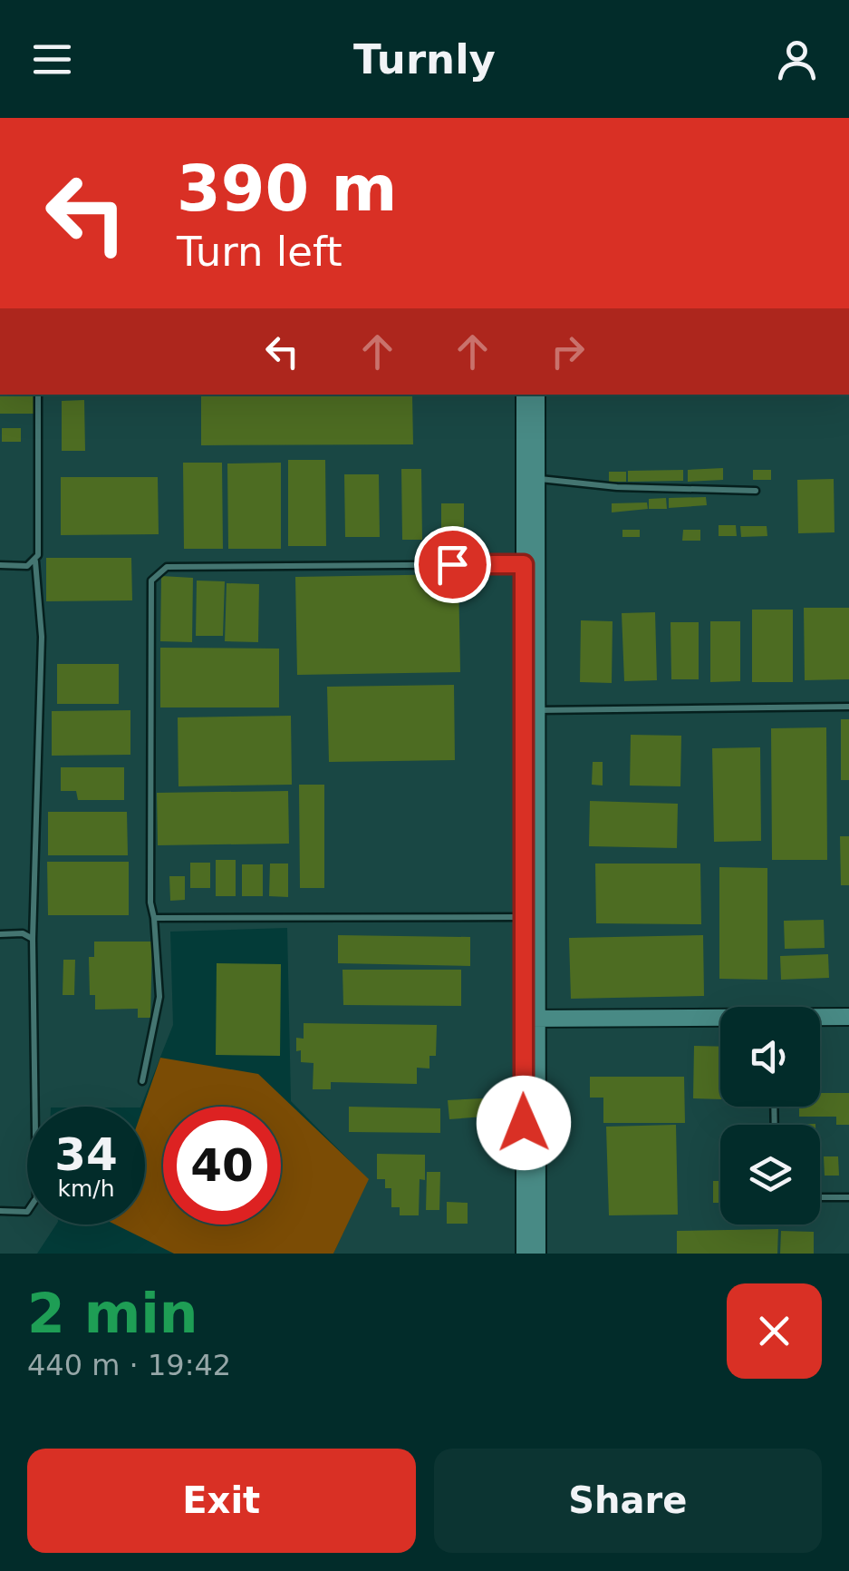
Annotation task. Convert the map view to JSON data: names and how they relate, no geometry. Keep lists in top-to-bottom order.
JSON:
{
  "page": {
    "header": "Turnly",
    "turn": ["390 m", "Turn left"],
    "speed": "34 km/h",
    "limit": "40",
    "heading": ["2 min", "440 m · 19:42"],
    "buttons": ["Exit", "Share"]
  }
}
